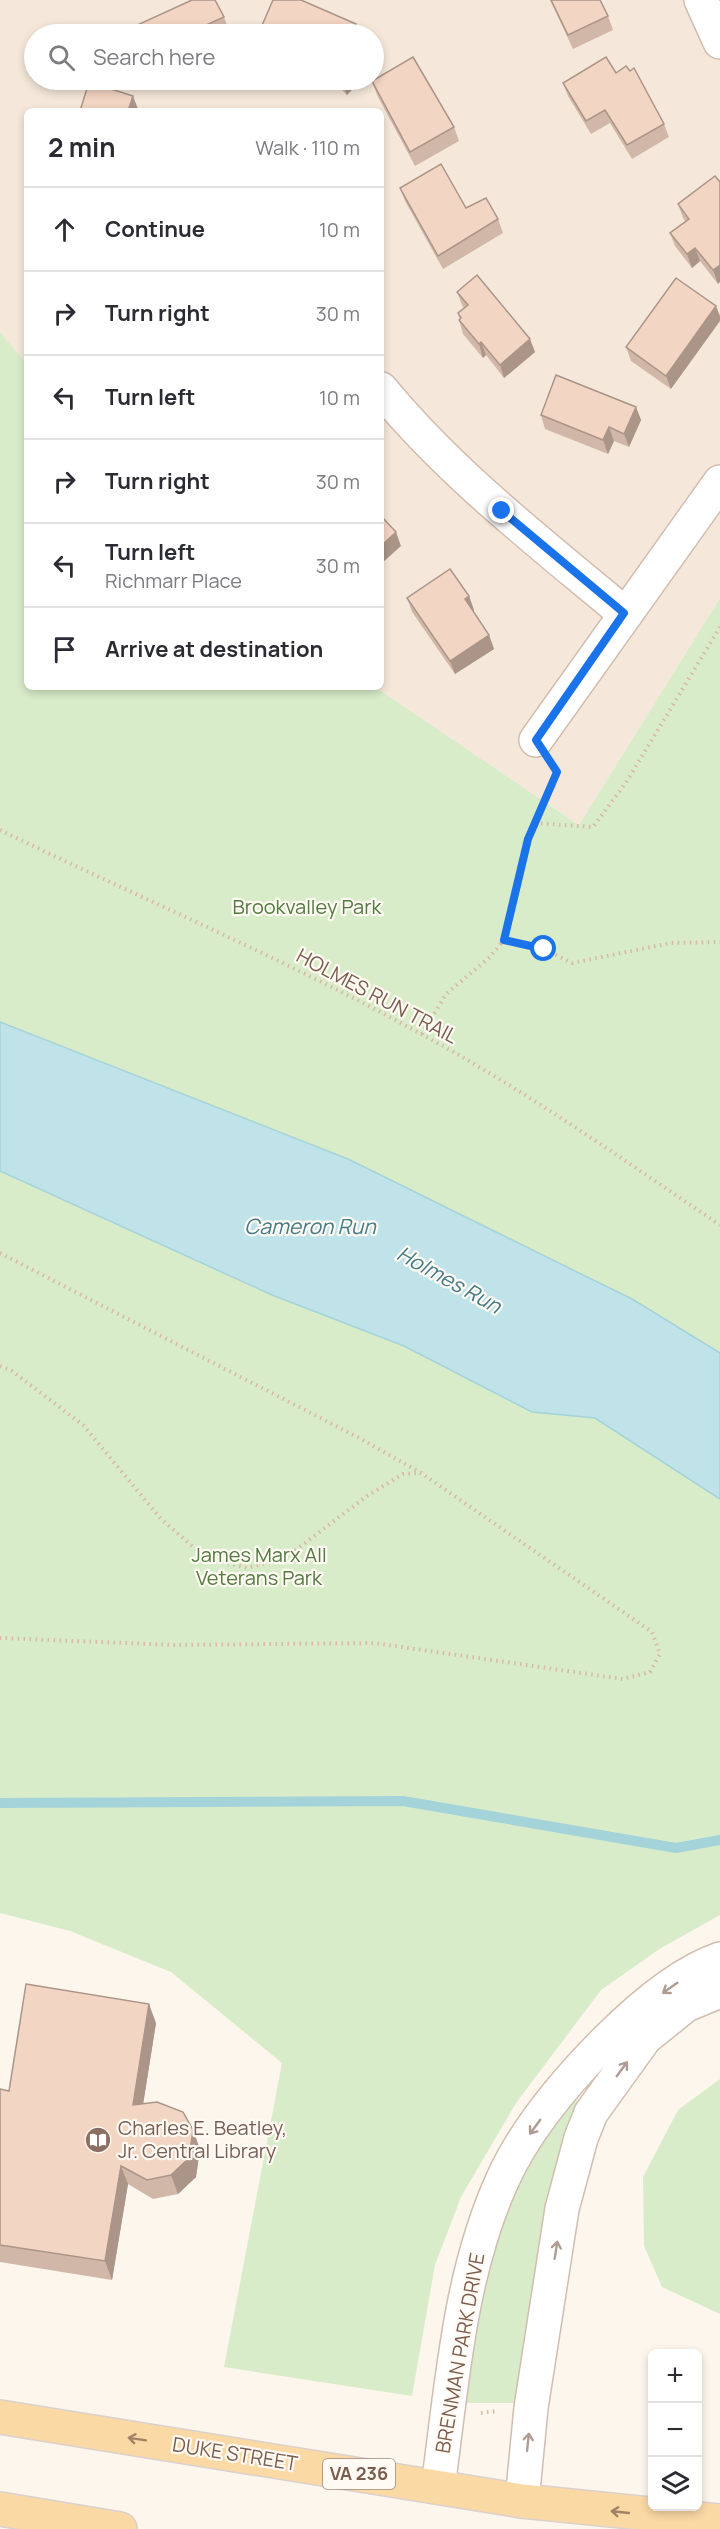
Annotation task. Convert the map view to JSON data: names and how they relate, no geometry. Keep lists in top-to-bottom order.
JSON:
{
  "streets": {
    "main road": ["DUKE STREET", "VA 236"],
    "street": ["BRENMAN PARK DRIVE"],
    "path": ["HOLMES RUN TRAIL"]
  },
  "crossings": [
    ["BRENMAN PARK DRIVE", "DUKE STREET"]
  ],
  "one_way": ["DUKE STREET"],
  "water": ["Cameron Run", "Holmes Run"],
  "parks": ["Brookvalley Park", "James Marx All Veterans Park"],
  "places": {
    "library": ["Charles E. Beatley, Jr. Central Library"]
  },
  "page": {
    "search": "Search here",
    "heading": ["2 min", "Walk · 110 m"],
    "list": [
      ["Continue", "10 m"],
      ["Turn right", "30 m"],
      ["Turn left", "10 m"],
      ["Turn right", "30 m"],
      ["Turn left", "Richmarr Place", "30 m"],
      "Arrive at destination"
    ],
    "map_buttons": ["+", "−"]
  }
}
